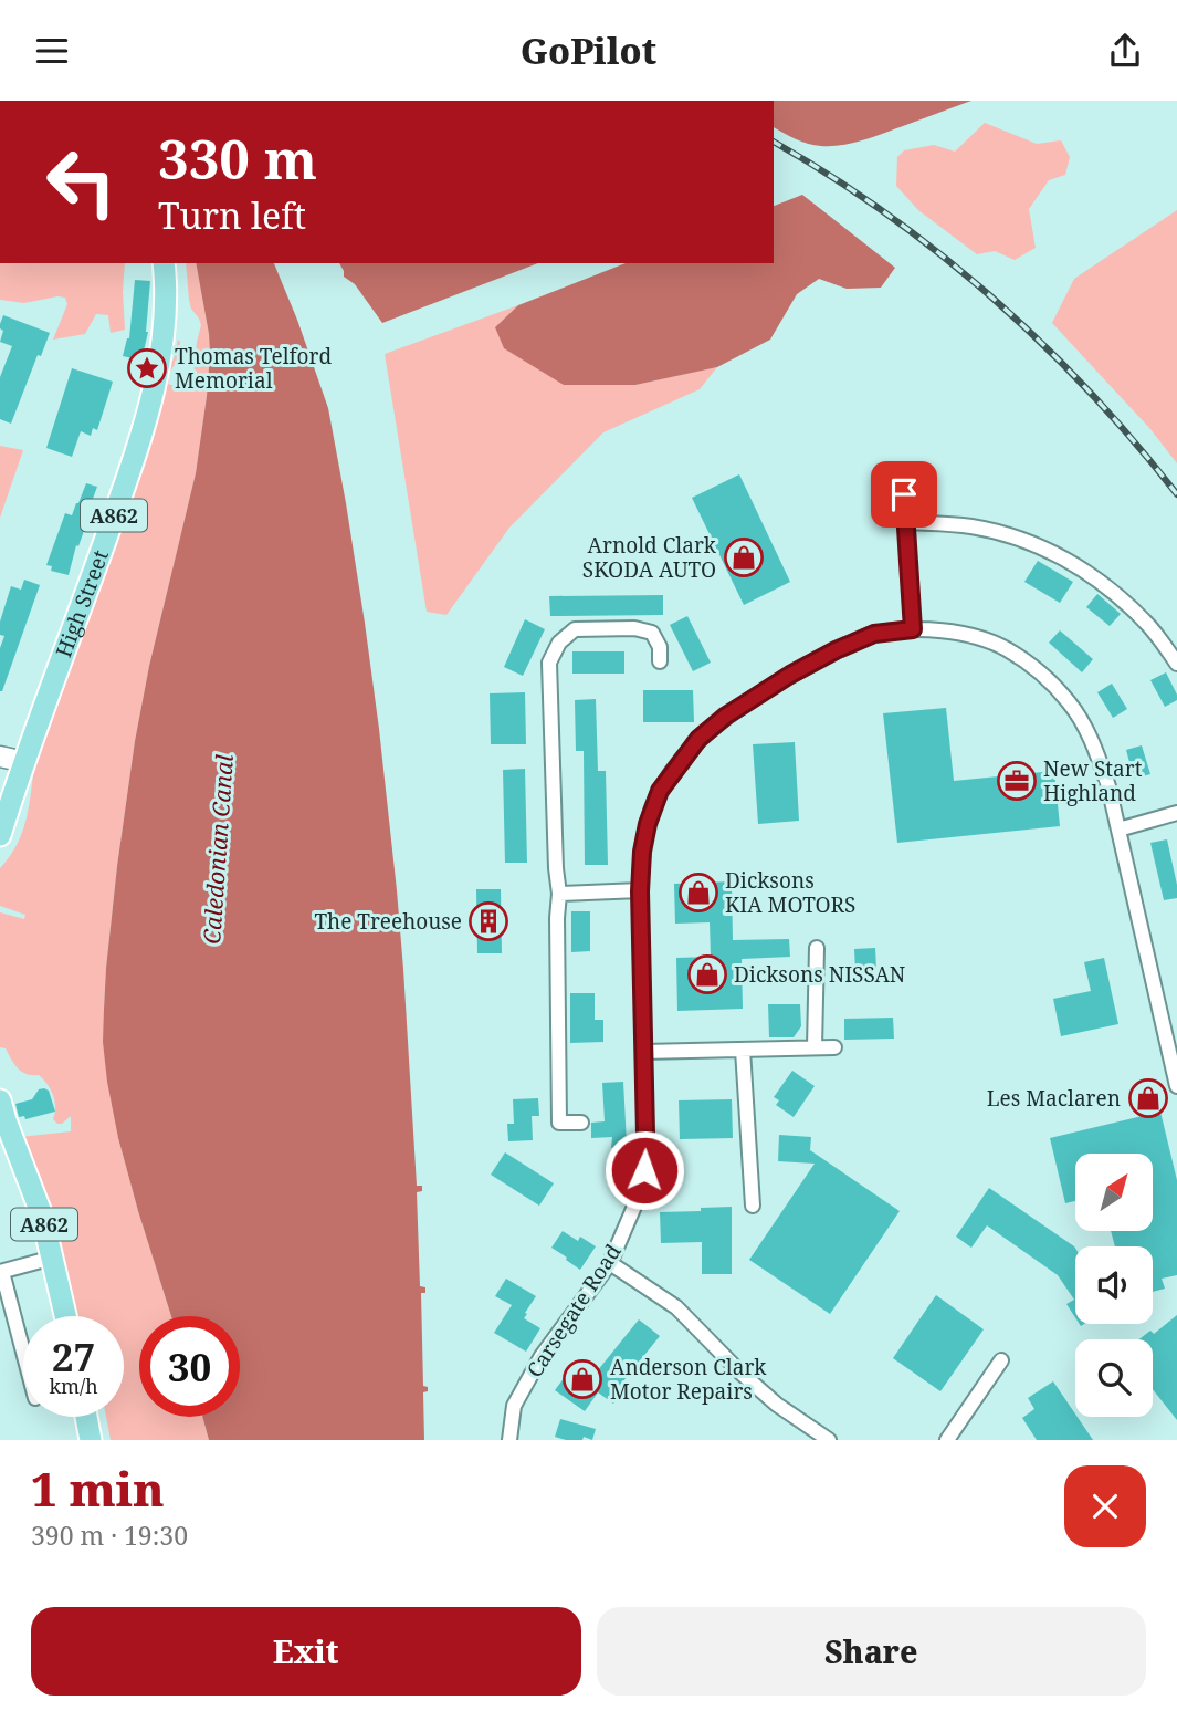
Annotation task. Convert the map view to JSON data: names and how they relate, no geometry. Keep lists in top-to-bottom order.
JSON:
{
  "streets": {
    "main road": ["A862", "High Street"],
    "street": ["Carsegate Road"]
  },
  "crossings": [
    ["A862", "High Street"]
  ],
  "water": ["Caledonian Canal"],
  "places": {
    "place": ["Thomas Telford Memorial"],
    "shop": [
      "Arnold Clark SKODA AUTO",
      "Dicksons KIA MOTORS",
      "Dicksons NISSAN",
      "Les Maclaren",
      "Anderson Clark Motor Repairs"
    ],
    "office": ["New Start Highland"],
    "building": ["The Treehouse"]
  },
  "north": "top right",
  "page": {
    "header": "GoPilot",
    "turn": ["330 m", "Turn left"],
    "speed": "27 km/h",
    "limit": "30",
    "heading": ["1 min", "390 m · 19:30"],
    "buttons": ["Exit", "Share"]
  }
}
